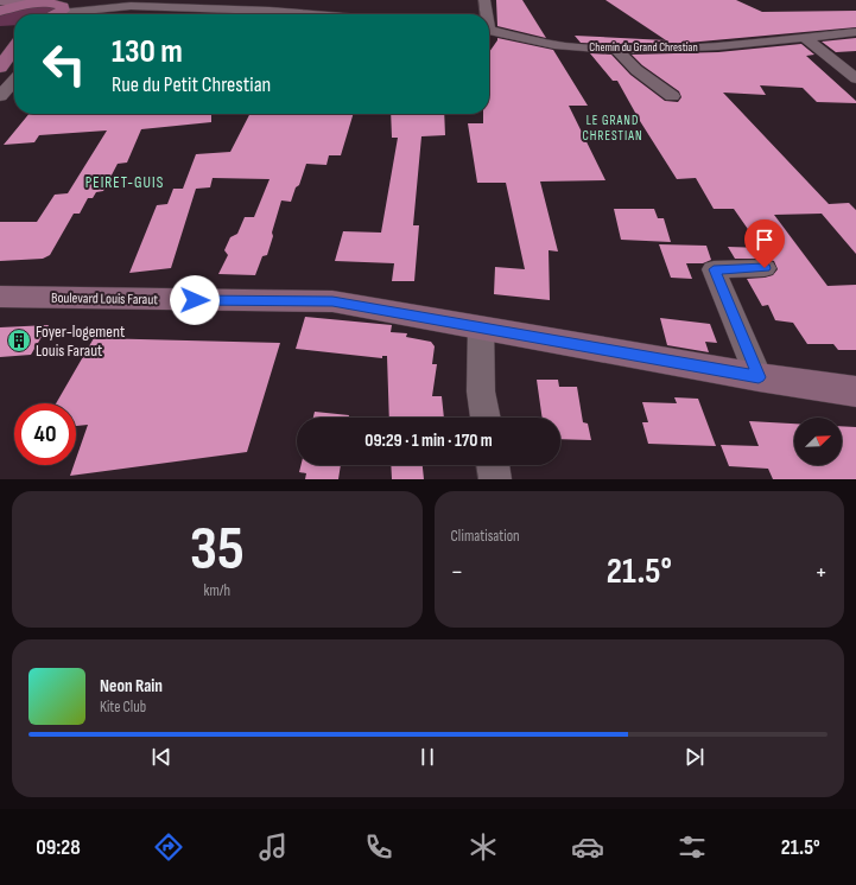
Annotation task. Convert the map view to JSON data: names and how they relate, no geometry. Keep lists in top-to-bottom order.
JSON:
{
  "streets": {
    "street": ["Chemin du Grand Chrestian", "Boulevard Louis Faraut"]
  },
  "districts": ["LE GRAND CHRESTIAN", "PEIRET-GUIS"],
  "places": {
    "building": ["Foyer-logement Louis Faraut"]
  },
  "north": "top right",
  "page": {
    "turn": ["130 m", "Rue du Petit Chrestian"],
    "limit": "40",
    "trip": "09:29 · 1 min · 170 m",
    "tile": [
      ["35", "km/h"],
      "Climatisation"
    ],
    "heat": ["−", "21.5°", "+"],
    "song": ["Neon Rain", "Kite Club"],
    "tabs": ["09:28", "21.5°"]
  }
}
